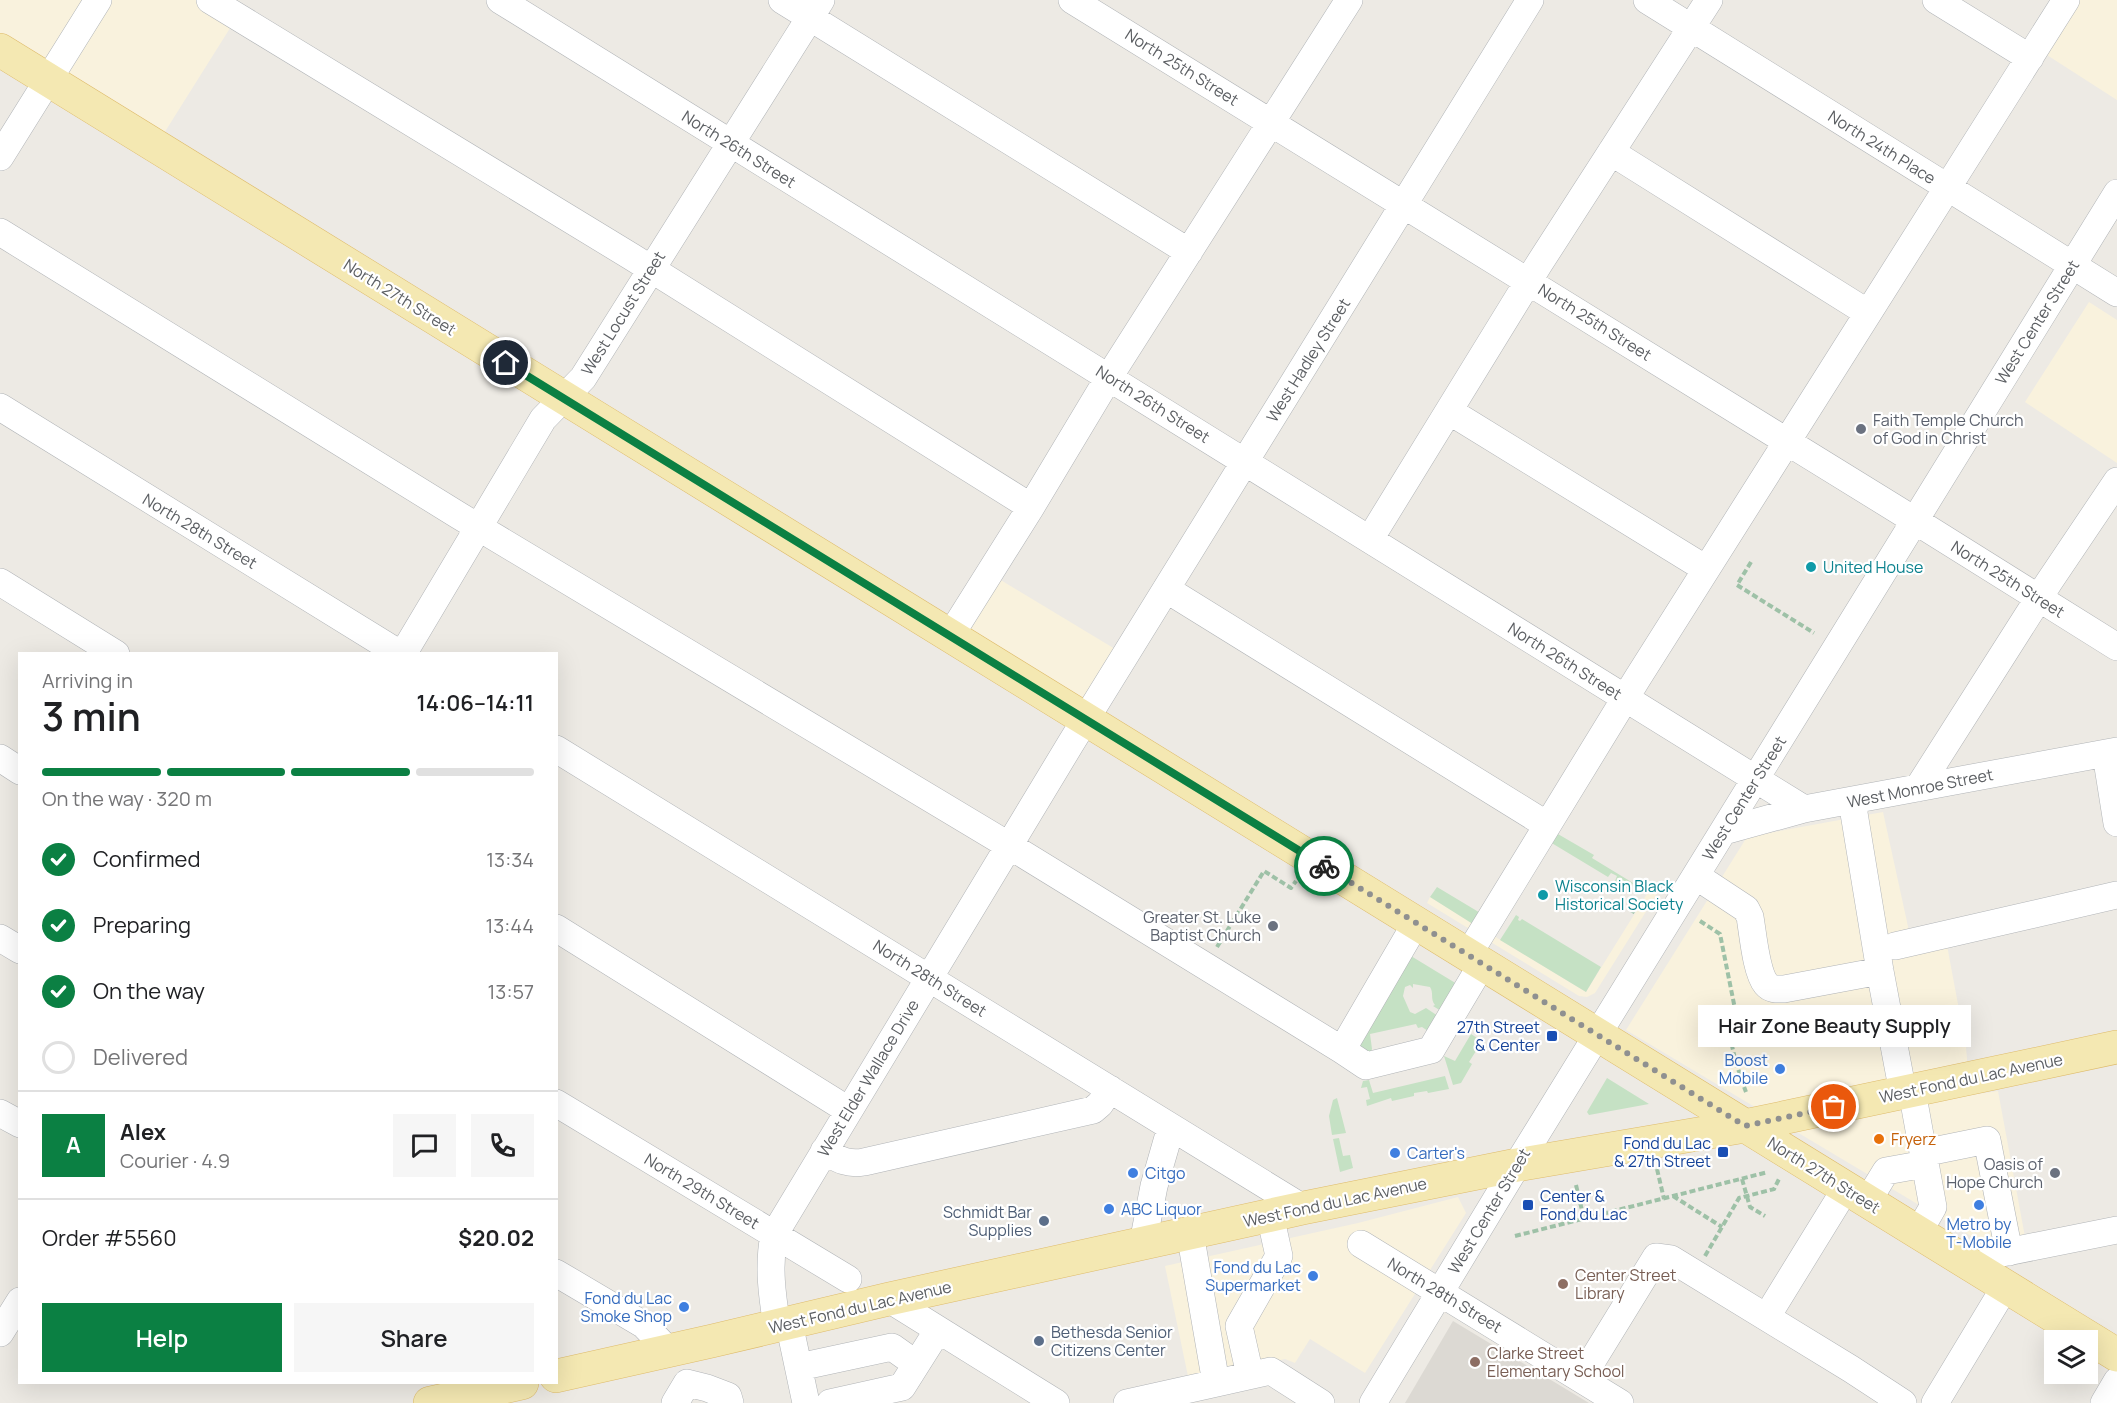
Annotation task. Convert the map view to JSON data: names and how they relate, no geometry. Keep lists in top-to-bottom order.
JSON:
{
  "streets": {
    "main road": ["North 27th Street", "West Fond du Lac Avenue"],
    "street": [
      "North 25th Street",
      "North 24th Place",
      "North 26th Street",
      "West Locust Street",
      "West Center Street",
      "West Hadley Street",
      "North 28th Street",
      "West Monroe Street",
      "West Elder Wallace Drive",
      "North 29th Street"
    ]
  },
  "crossings": [
    ["North 25th Street", "West Center Street"],
    ["North 25th Street", "West Hadley Street"],
    ["North 24th Place", "West Center Street"],
    ["North 26th Street", "West Locust Street"],
    ["North 26th Street", "West Center Street"],
    ["North 26th Street", "West Hadley Street"],
    ["North 26th Street", "West Monroe Street"],
    ["North 27th Street", "West Locust Street"],
    ["North 27th Street", "West Center Street"],
    ["North 27th Street", "West Hadley Street"],
    ["North 27th Street", "West Elder Wallace Drive"],
    ["North 27th Street", "West Fond du Lac Avenue"],
    ["West Center Street", "North 28th Street"],
    ["West Center Street", "West Monroe Street"],
    ["West Center Street", "West Fond du Lac Avenue"],
    ["West Hadley Street", "West Elder Wallace Drive"],
    ["North 28th Street", "West Elder Wallace Drive"],
    ["North 28th Street", "West Fond du Lac Avenue"],
    ["West Elder Wallace Drive", "West Fond du Lac Avenue"],
    ["West Elder Wallace Drive", "North 29th Street"]
  ],
  "places": {
    "other": [
      "Faith Temple Church of God in Christ",
      "United House",
      "Wisconsin Black Historical Society",
      "Greater St. Luke Baptist Church",
      "Boost Mobile",
      "Hair Zone Beauty Supply",
      "Fryerz",
      "Carter's",
      "Citgo",
      "Oasis of Hope Church",
      "Metro by T-Mobile",
      "ABC Liquor",
      "Schmidt Bar Supplies",
      "Fond du Lac Supermarket",
      "Center Street Library",
      "Fond du Lac Smoke Shop",
      "Bethesda Senior Citizens Center",
      "Clarke Street Elementary School"
    ],
    "transit": ["27th Street & Center", "Fond du Lac & 27th Street", "Center & Fond du Lac"]
  },
  "page": {
    "heading": ["3 min", "Arriving in", "14:06–14:11"],
    "panel": [
      "Alex",
      "Courier · 4.9",
      "Order #5560",
      "$20.02"
    ],
    "bar": "On the way · 320 m",
    "list": [
      ["Confirmed", "13:34"],
      ["Preparing", "13:44"],
      ["On the way", "13:57"],
      "Delivered"
    ],
    "bubble": "Hair Zone Beauty Supply",
    "round": "A",
    "buttons": ["Help", "Share"]
  }
}
